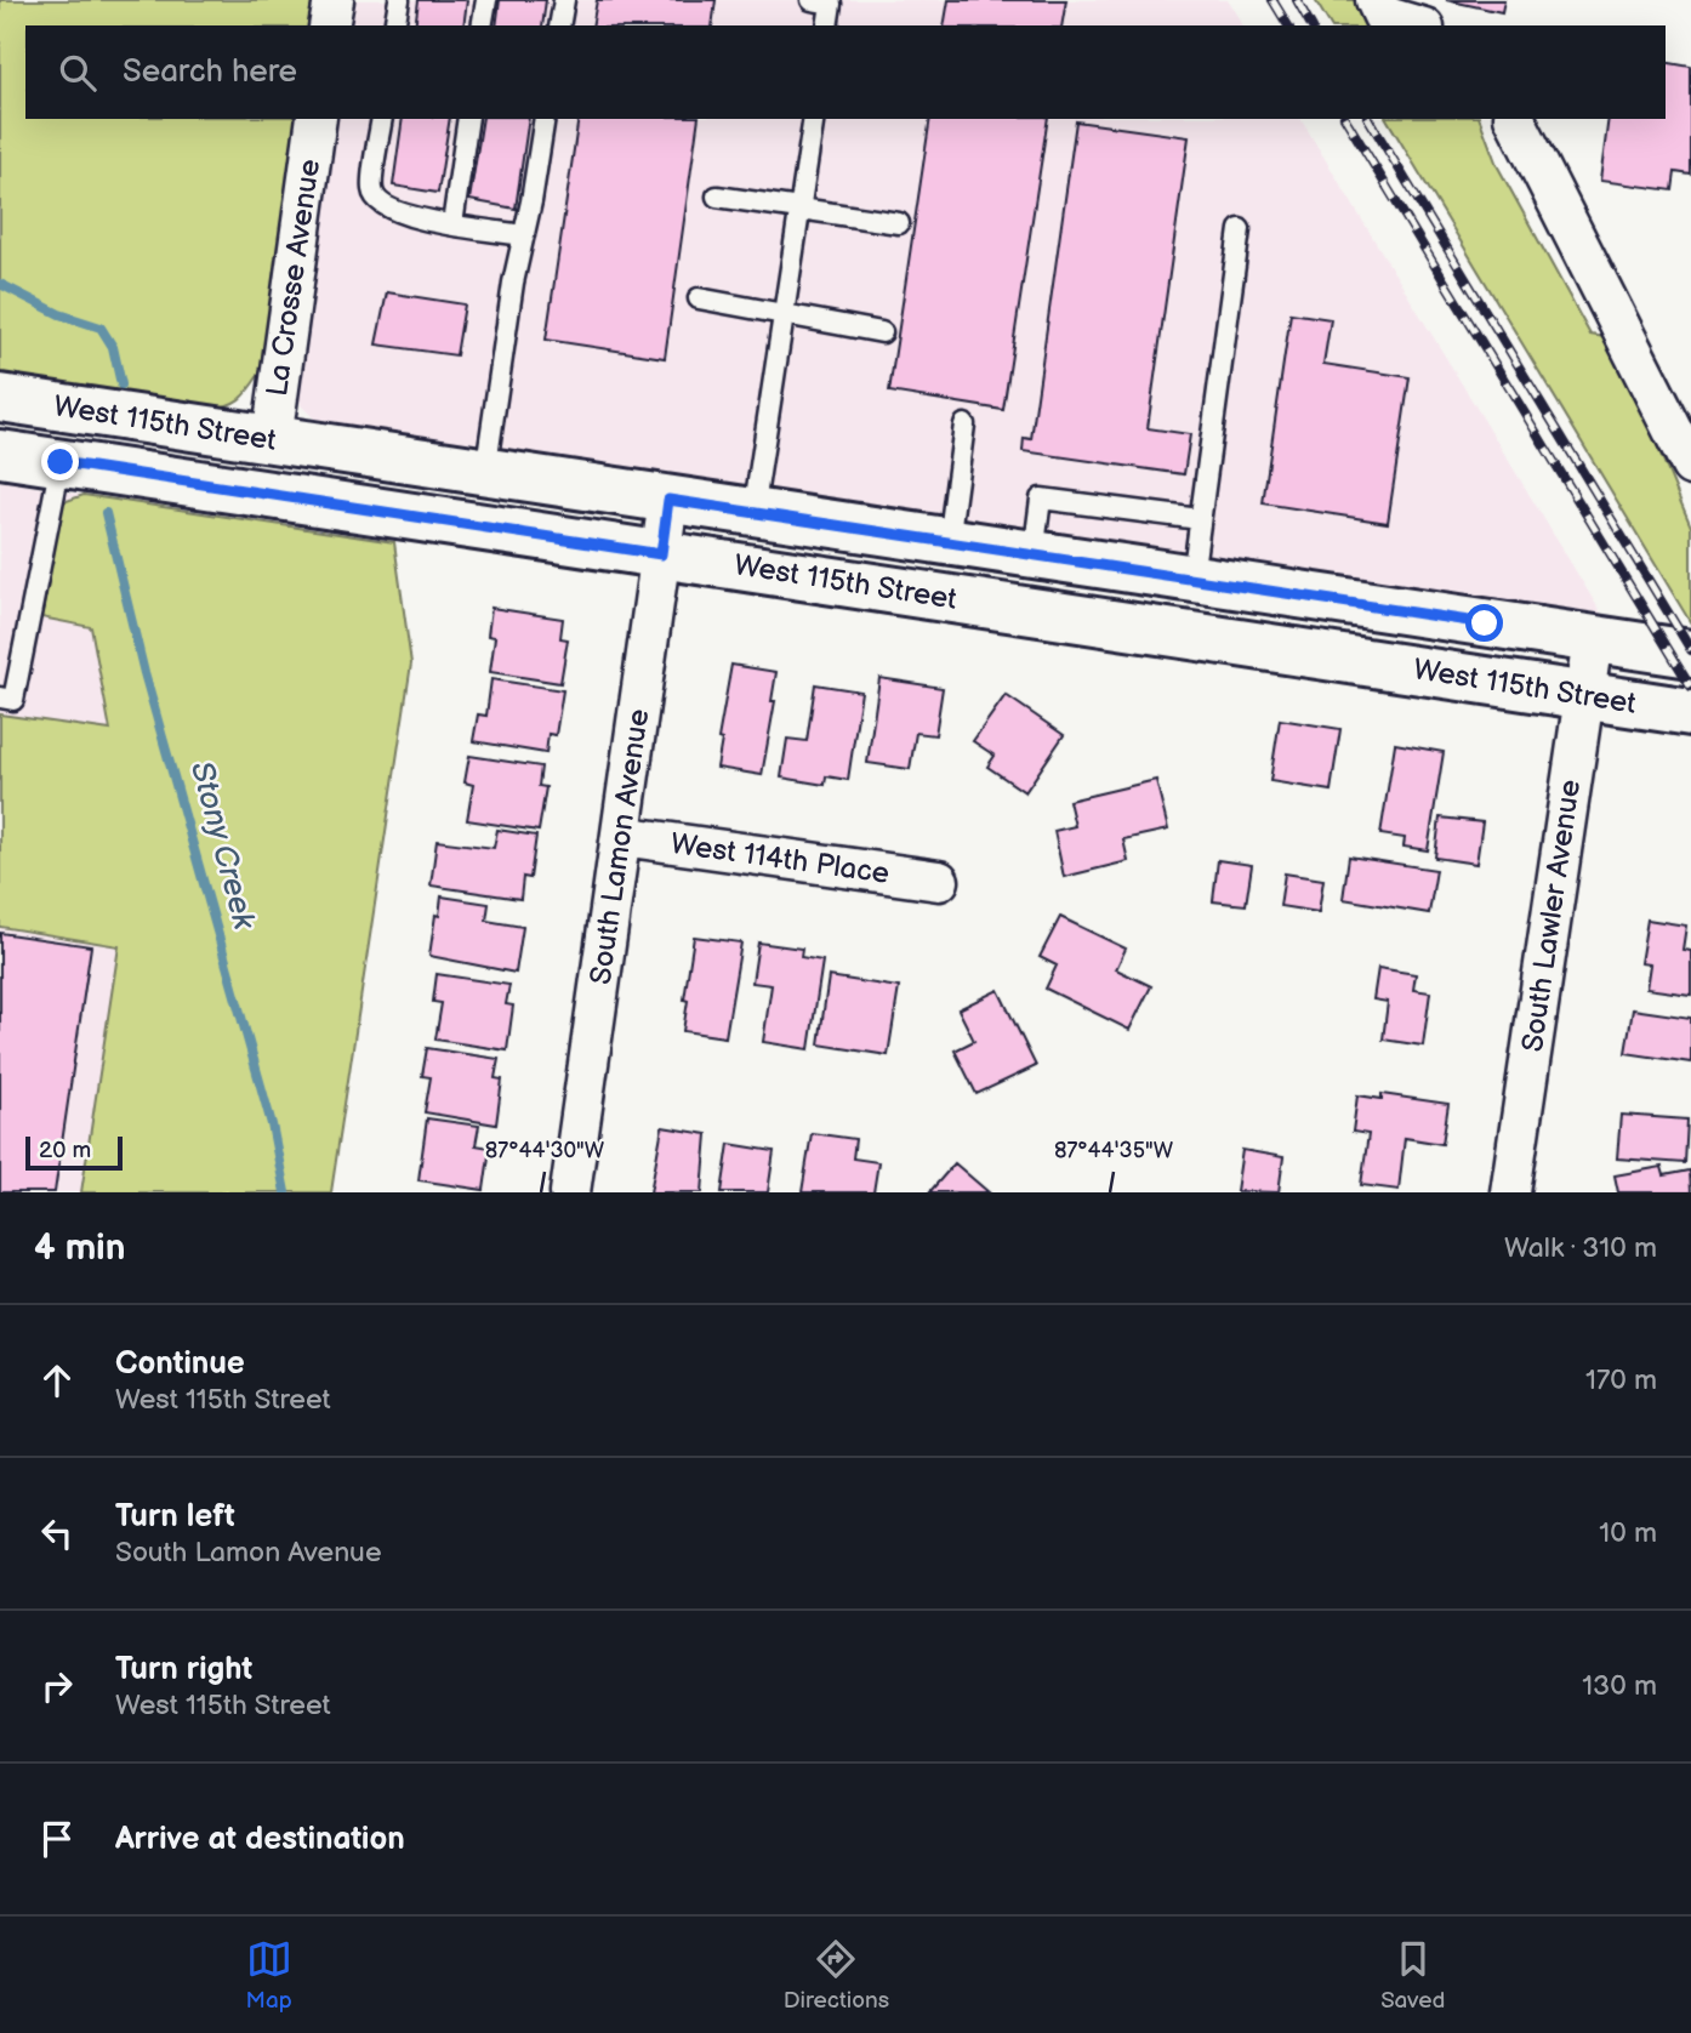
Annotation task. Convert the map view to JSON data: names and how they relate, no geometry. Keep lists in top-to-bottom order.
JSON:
{
  "streets": {
    "street": [
      "La Crosse Avenue",
      "West 115th Street",
      "South Lamon Avenue",
      "West 114th Place",
      "South Lawler Avenue"
    ]
  },
  "crossings": [
    ["La Crosse Avenue", "West 115th Street"],
    ["West 115th Street", "South Lamon Avenue"],
    ["West 115th Street", "South Lawler Avenue"],
    ["South Lamon Avenue", "West 114th Place"]
  ],
  "water": ["Stony Creek"],
  "scale_bar": "20 m",
  "page": {
    "search": "Search here",
    "scale": "20 m",
    "heading": ["4 min", "Walk · 310 m"],
    "list": [
      ["Continue", "West 115th Street", "170 m"],
      ["Turn left", "South Lamon Avenue", "10 m"],
      ["Turn right", "West 115th Street", "130 m"],
      "Arrive at destination"
    ],
    "nav": ["Map", "Directions", "Saved"]
  },
  "coordinates": ["87°44'30\"W", "87°44'35\"W"]
}
